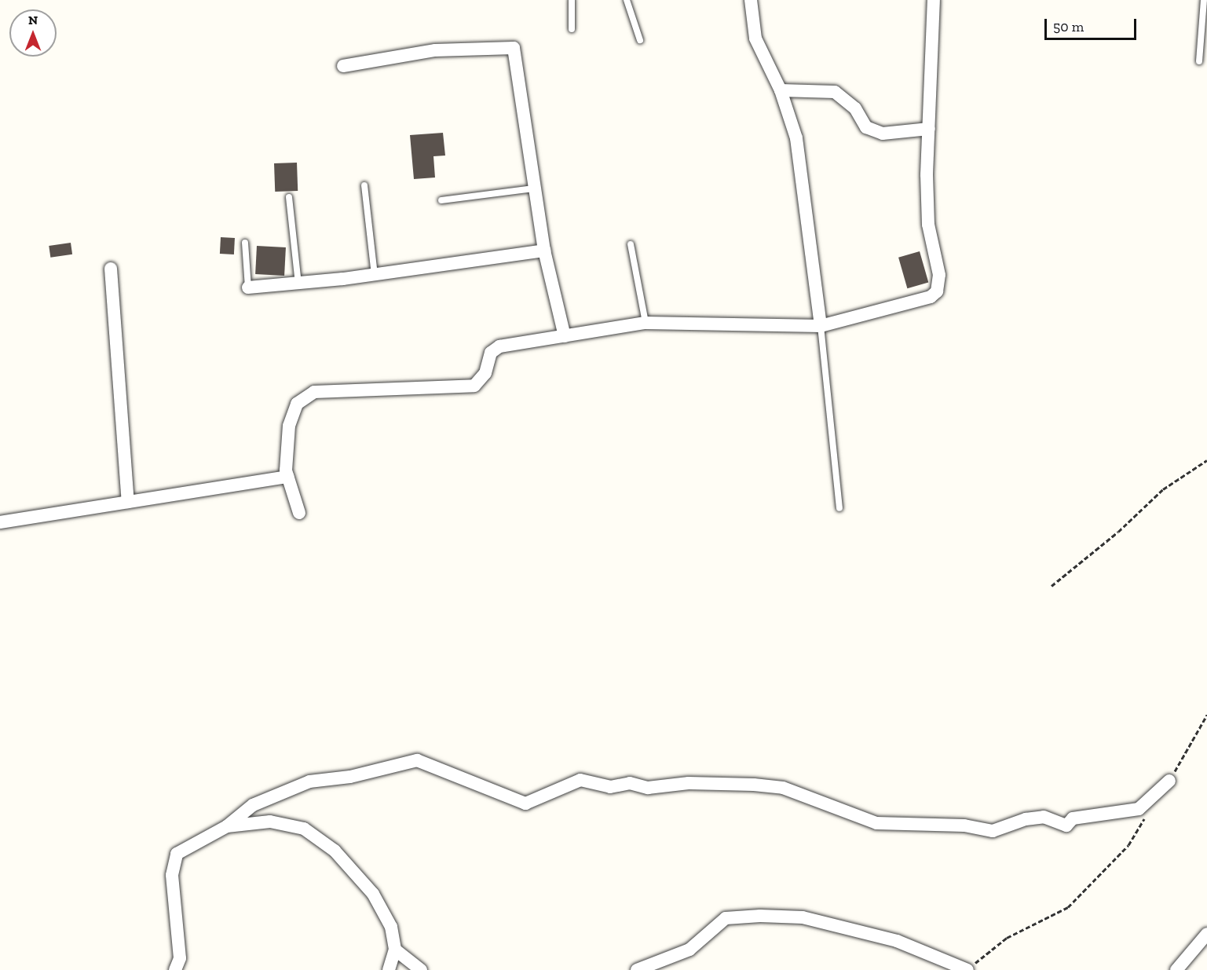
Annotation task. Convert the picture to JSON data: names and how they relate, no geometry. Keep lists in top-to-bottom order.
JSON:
{
  "scale_bar": "50 m",
  "north": "top"
}
